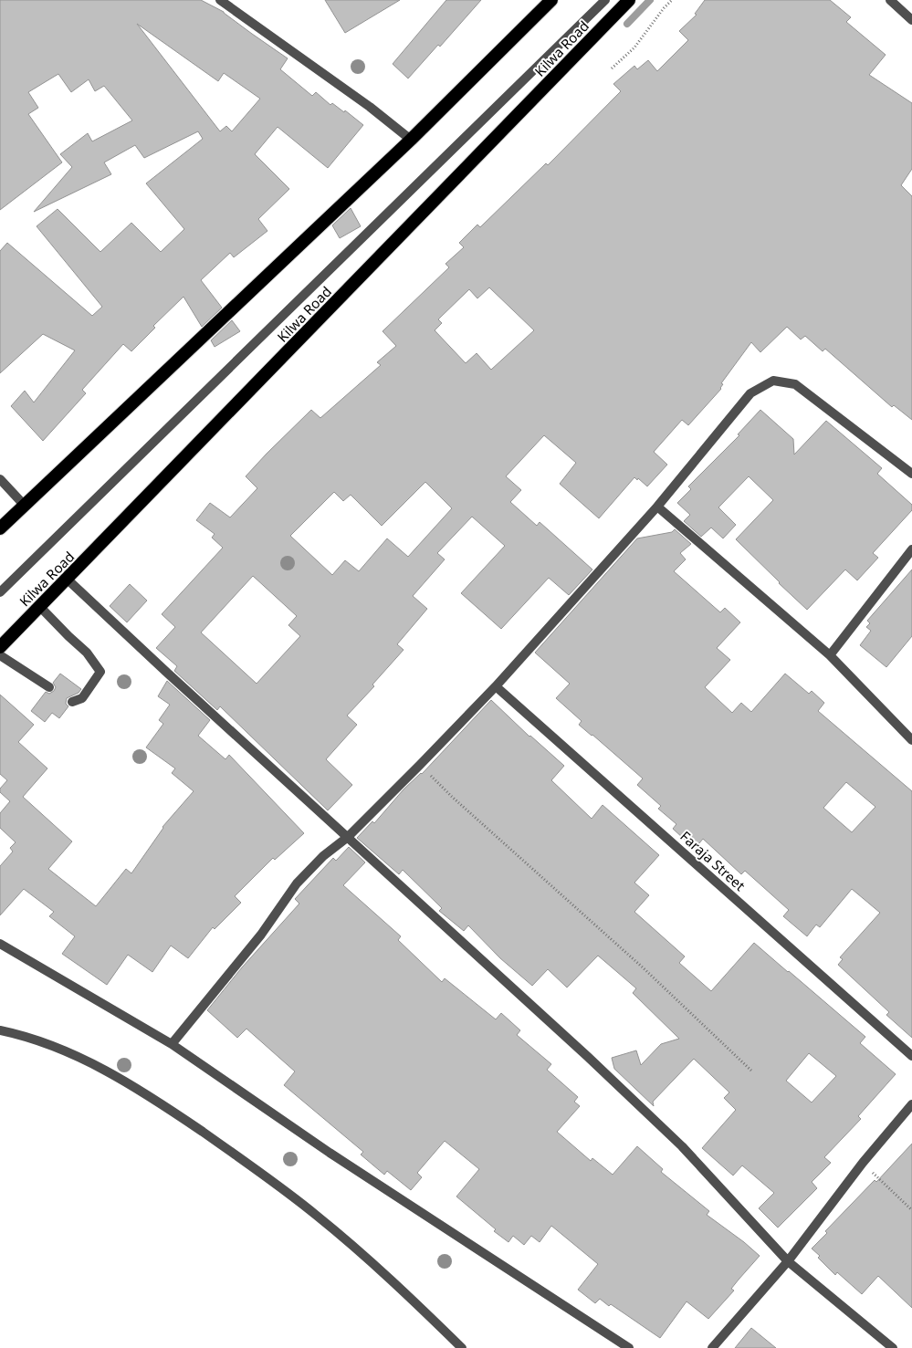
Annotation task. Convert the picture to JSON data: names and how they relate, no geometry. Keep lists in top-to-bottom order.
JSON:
{
  "streets": {
    "highway": ["Kilwa Road"],
    "street": ["Faraja Street"]
  }
}
